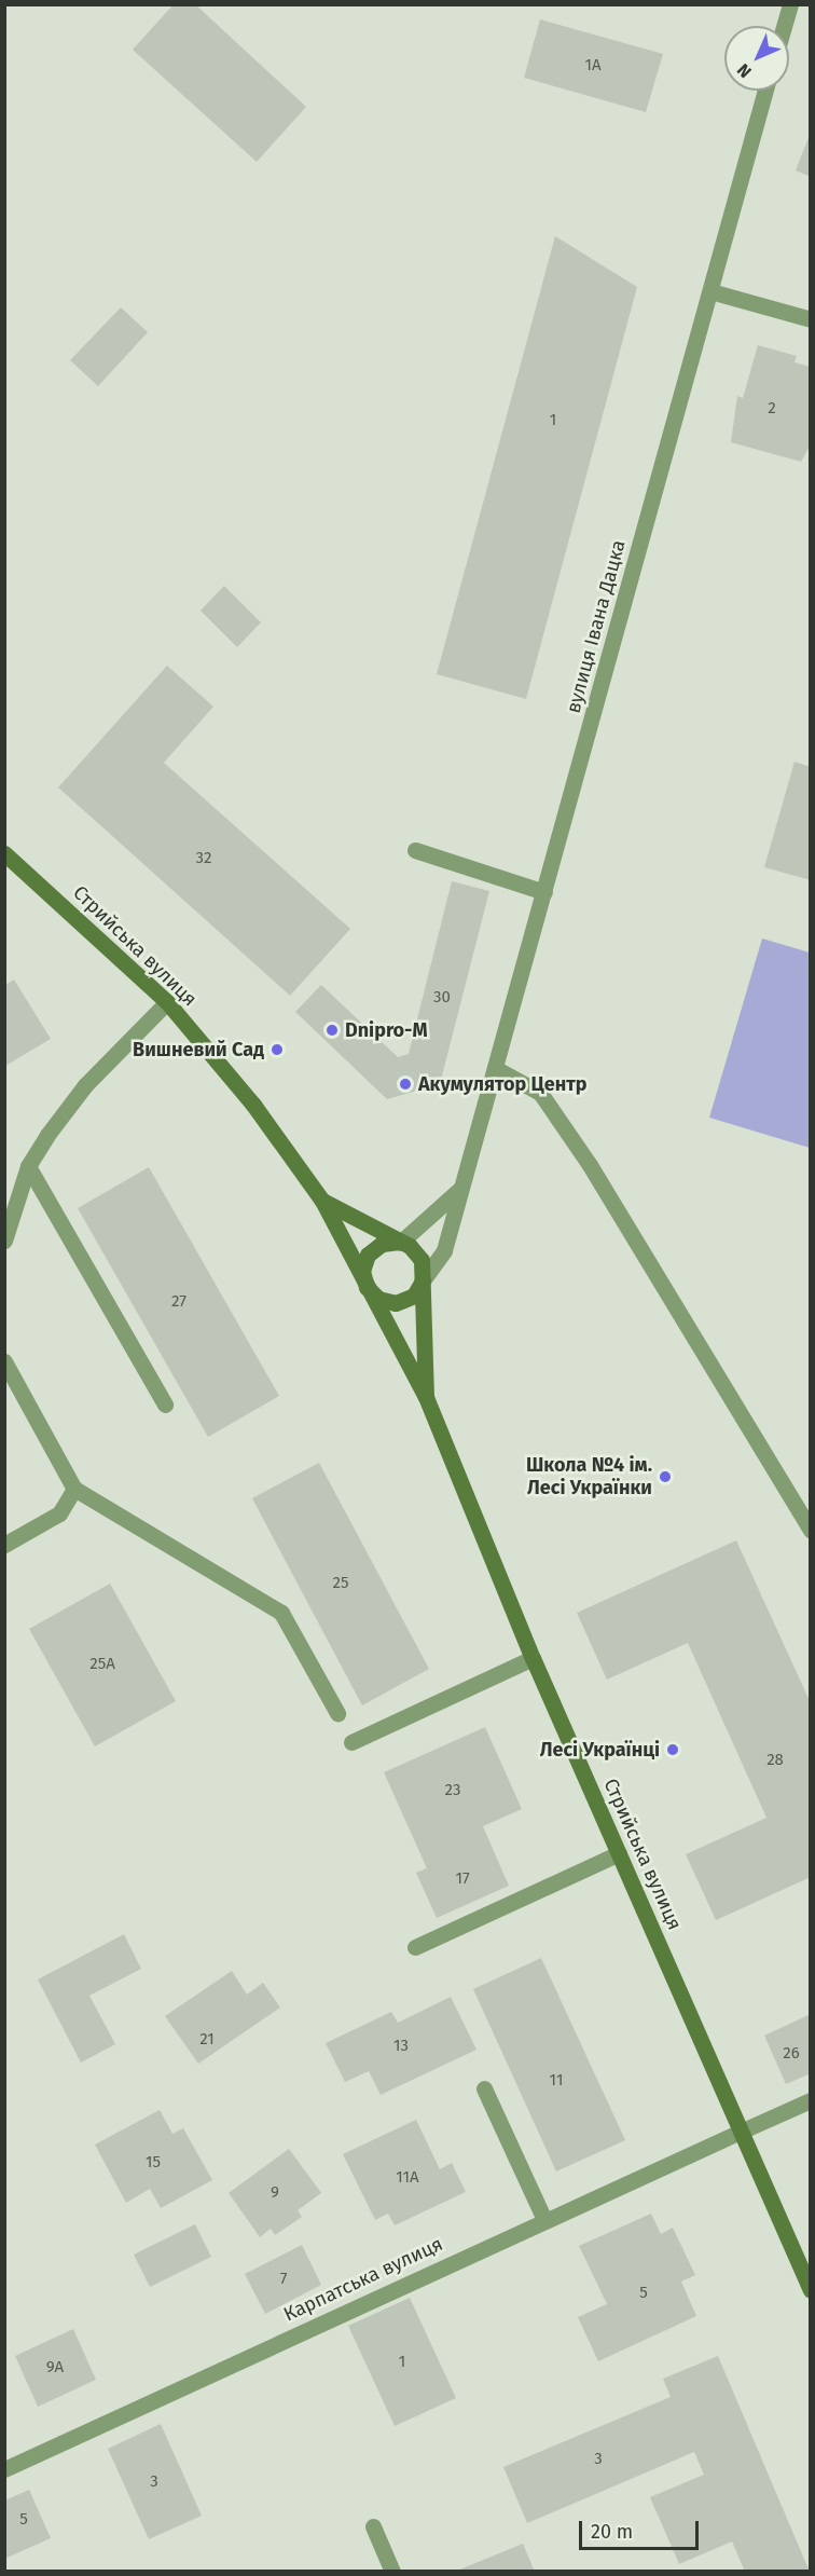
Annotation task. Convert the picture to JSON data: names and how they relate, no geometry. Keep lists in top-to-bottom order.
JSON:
{
  "streets": {
    "main road": ["Стрийська вулиця"],
    "street": ["вулиця Івана Дацка", "Карпатська вулиця"]
  },
  "crossings": [
    ["вулиця Івана Дацка", "Стрийська вулиця"],
    ["Стрийська вулиця", "Карпатська вулиця"]
  ],
  "places": [
    "Dnipro-M",
    "Вишневий Сад",
    "Акумулятор Центр",
    "Школа №4 ім. Лесі Українки",
    "Лесі Українці"
  ],
  "house_numbers": [
    "1А",
    "2",
    "1",
    "32",
    "30",
    "27",
    "25",
    "25А",
    "28",
    "23",
    "17",
    "21",
    "13",
    "26",
    "11",
    "15",
    "11А",
    "9",
    "7",
    "5",
    "1",
    "9А",
    "3",
    "3",
    "5"
  ],
  "scale_bar": "20 m",
  "north": "bottom left"
}
